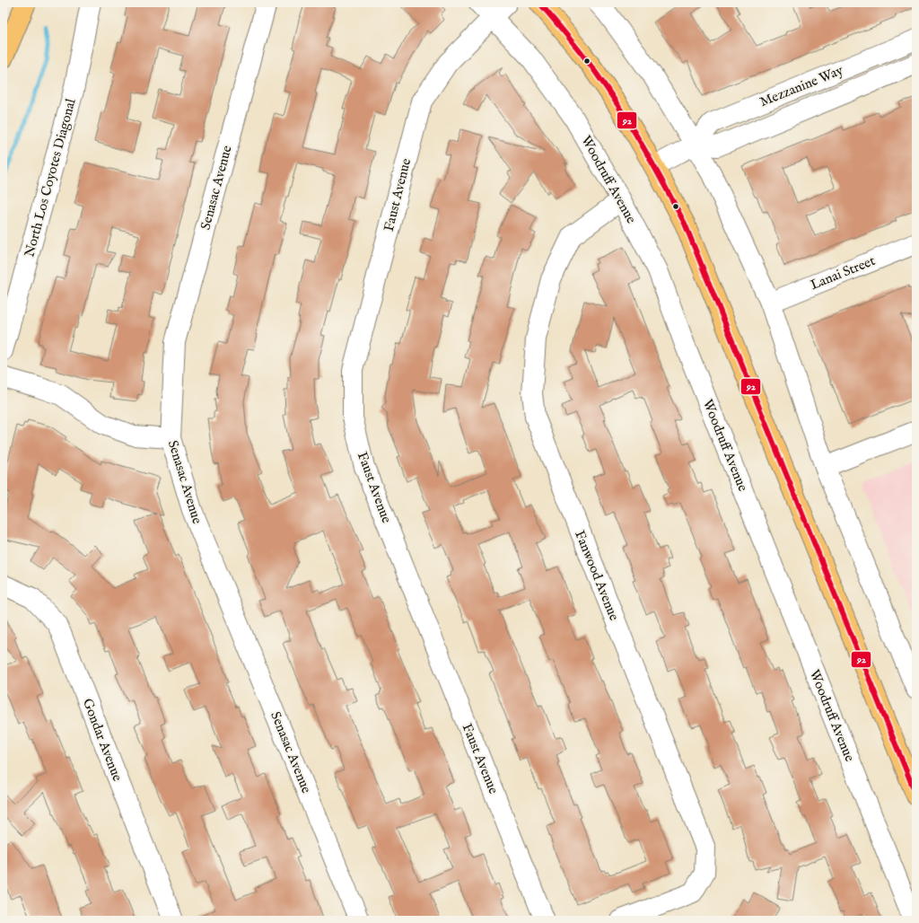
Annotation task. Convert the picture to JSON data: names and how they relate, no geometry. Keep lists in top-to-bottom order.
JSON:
{
  "streets": {
    "street": [
      "Mezzanine Way",
      "North Los Coyotes Diagonal",
      "Woodruff Avenue",
      "Senasac Avenue",
      "Faust Avenue",
      "Lanai Street",
      "Fanwood Avenue",
      "Gondar Avenue"
    ]
  },
  "crossings": [
    ["Woodruff Avenue", "Faust Avenue"],
    ["Woodruff Avenue", "Fanwood Avenue"]
  ],
  "lines": ["transit line 92"]
}
